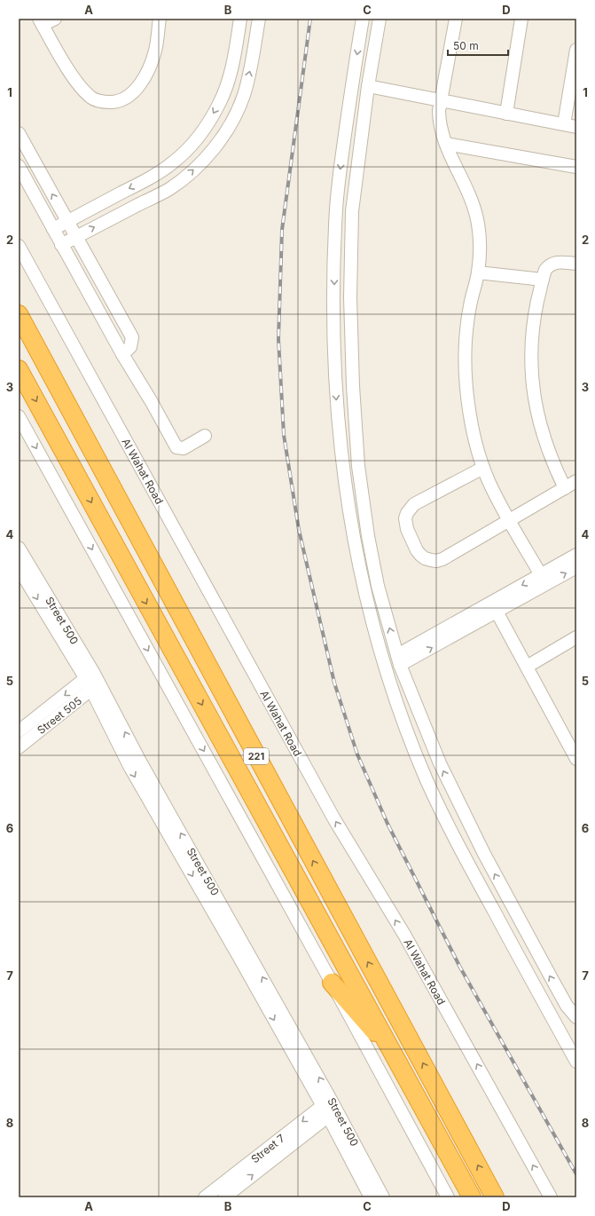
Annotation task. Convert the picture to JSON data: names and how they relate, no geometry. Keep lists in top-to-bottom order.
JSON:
{
  "streets": {
    "highway": ["221"],
    "street": [
      "Al Wahat Road",
      "Street 500",
      "Street 505",
      "Street 7"
    ]
  },
  "crossings": [
    ["Street 500", "Street 505"],
    ["Street 500", "Street 7"]
  ],
  "scale_bar": "50 m",
  "grid": {
    "columns": [
      "A",
      "B",
      "C",
      "D"
    ],
    "rows": [
      "1",
      "2",
      "3",
      "4",
      "5",
      "6",
      "7",
      "8"
    ]
  }
}
